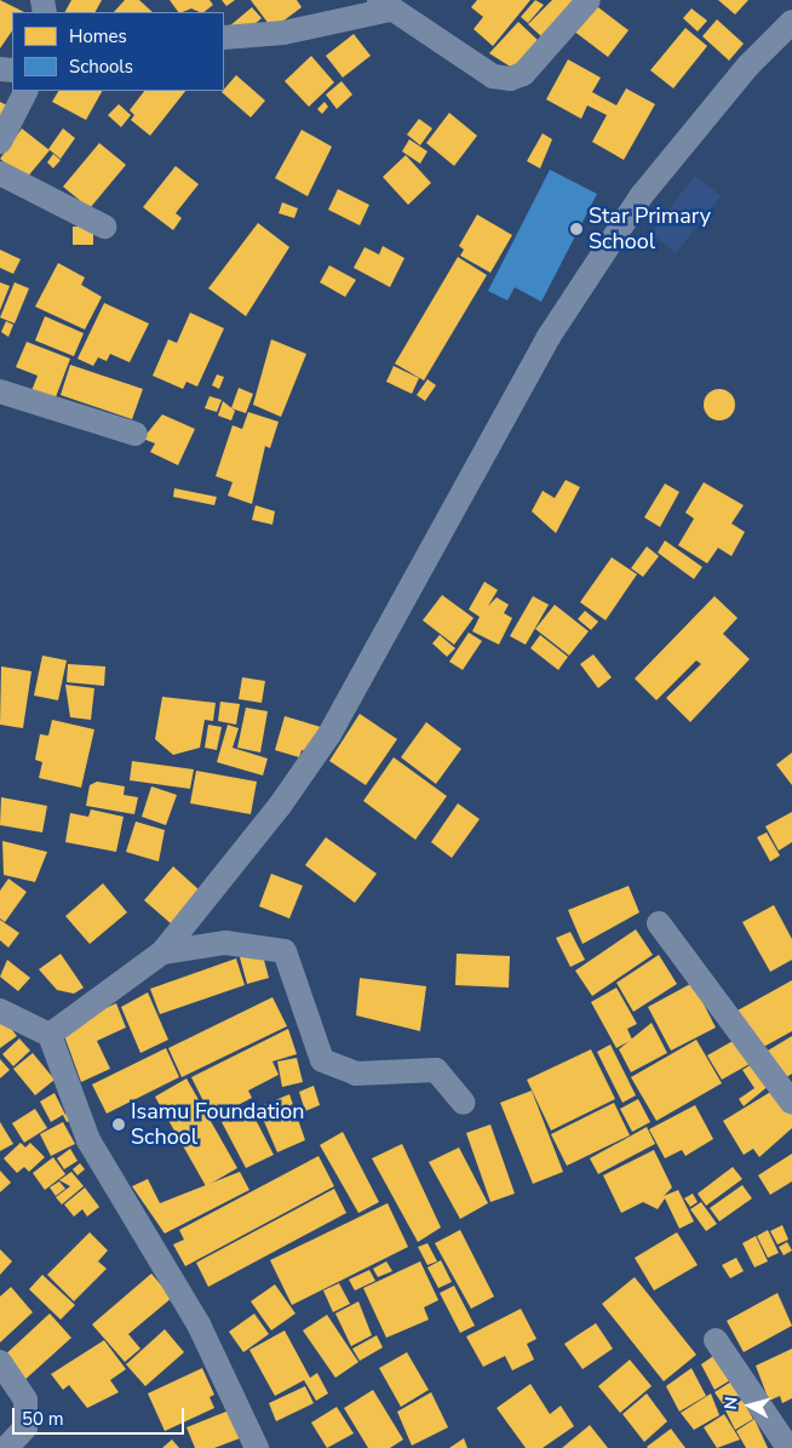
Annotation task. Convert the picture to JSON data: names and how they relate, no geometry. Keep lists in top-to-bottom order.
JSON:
{
  "places": ["Star Primary School", "Isamu Foundation School"],
  "legend": ["Homes", "Schools"],
  "scale_bar": "50 m",
  "north": "left"
}
